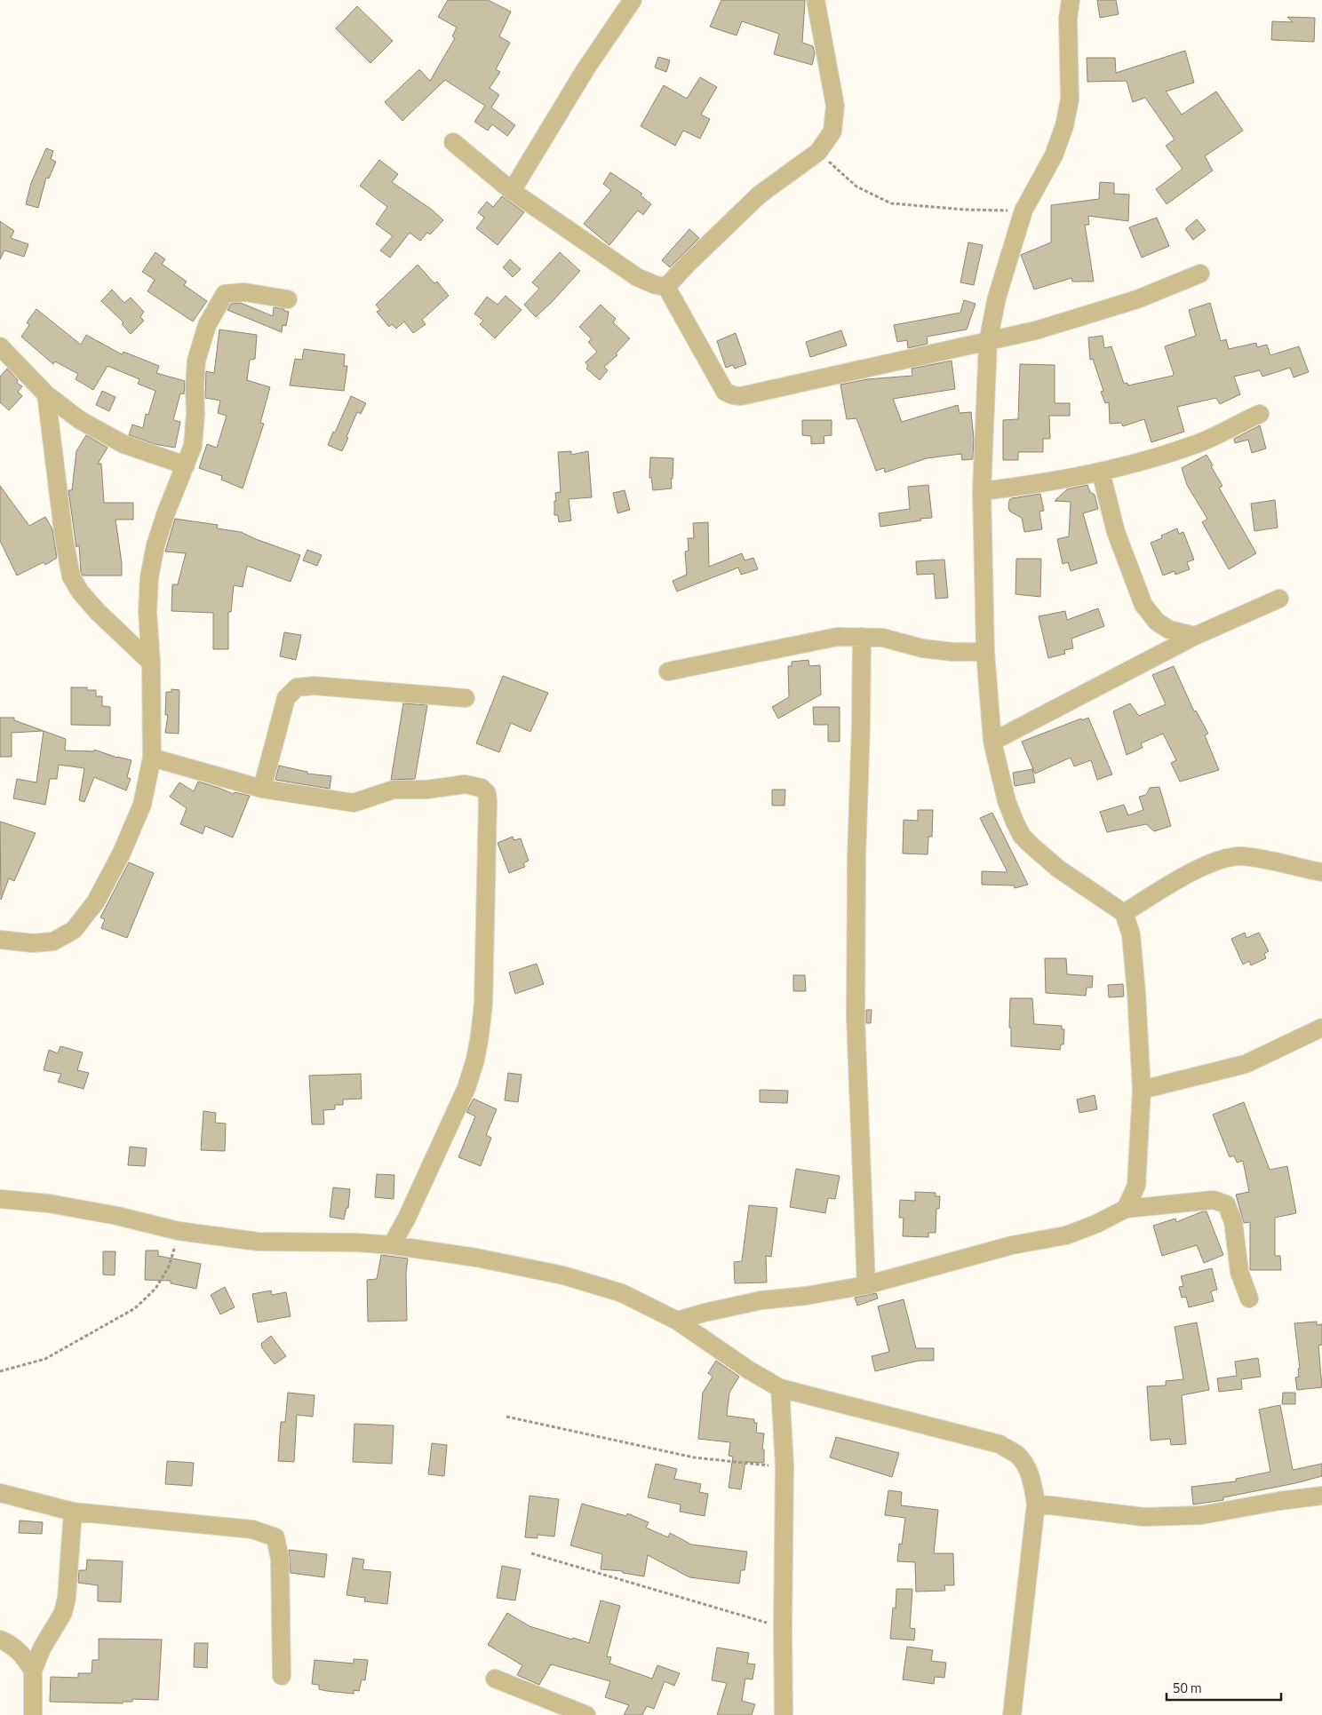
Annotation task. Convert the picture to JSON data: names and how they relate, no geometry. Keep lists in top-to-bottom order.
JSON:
{
  "scale_bar": "50 m"
}
